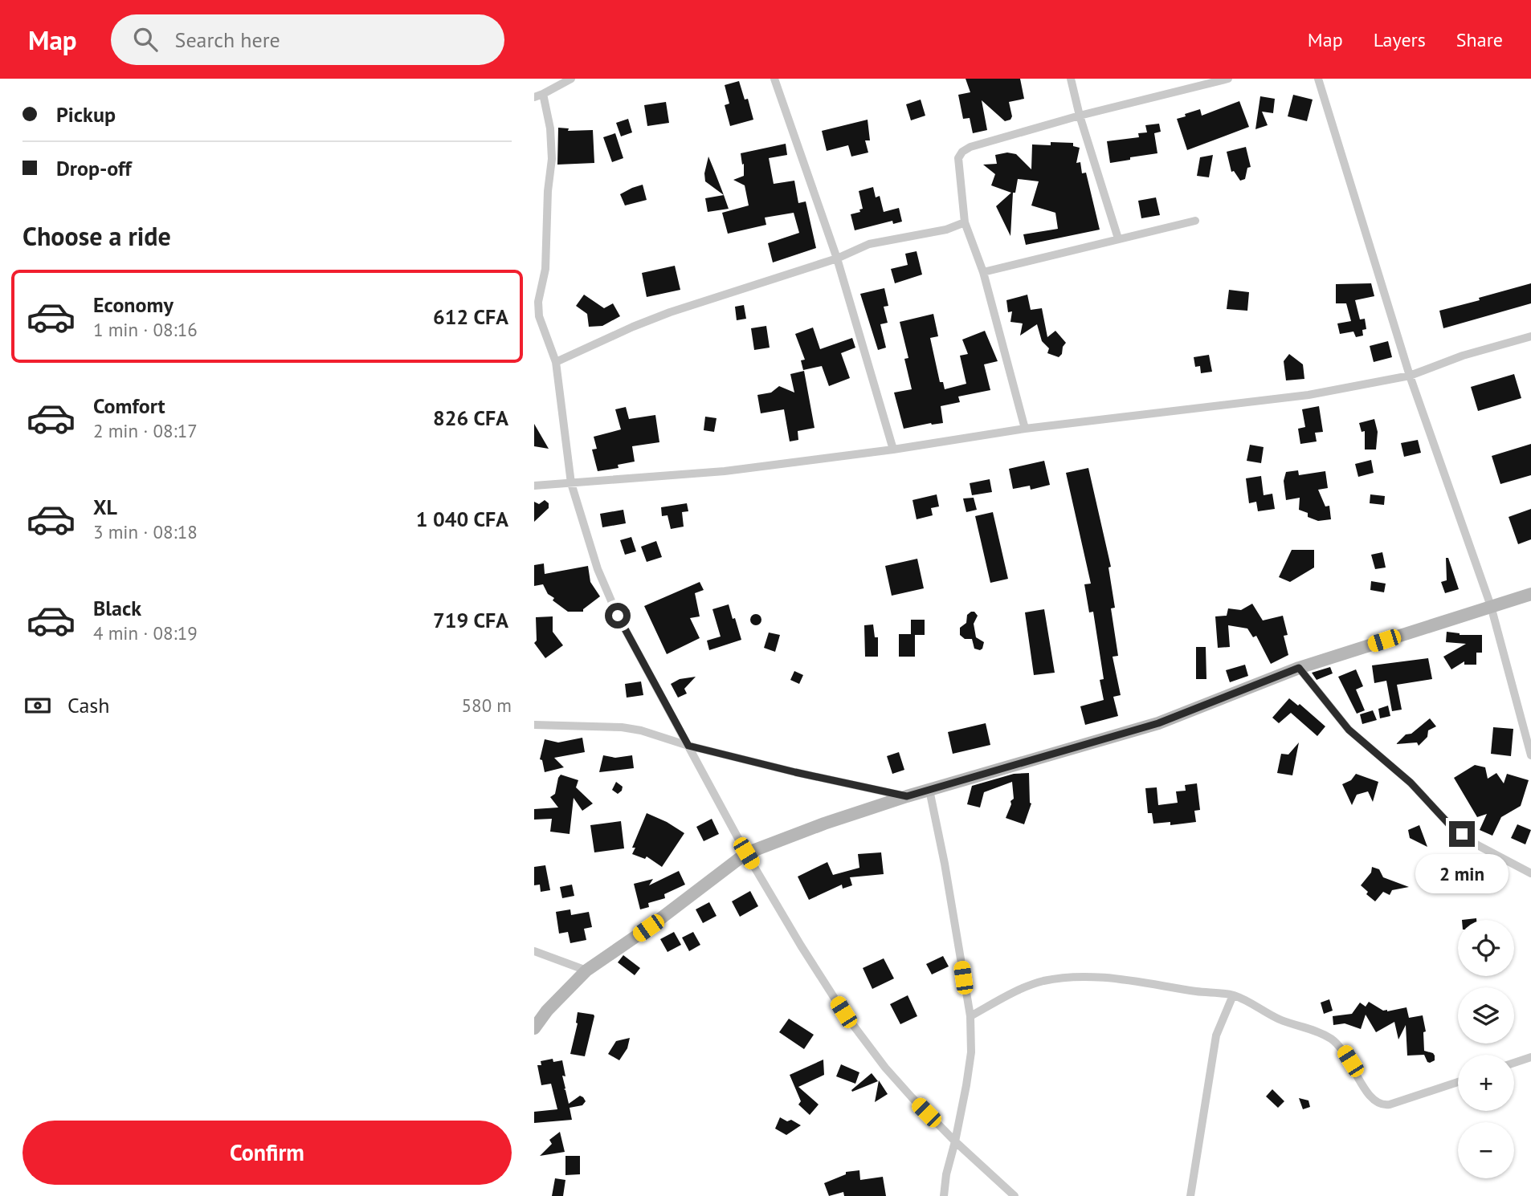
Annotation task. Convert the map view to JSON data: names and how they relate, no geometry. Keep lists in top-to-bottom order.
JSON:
{
  "page": {
    "header": "Map",
    "search": "Search here",
    "nav": ["Map", "Layers", "Share"],
    "banner": ["Pickup", "Drop-off"],
    "heading": "Choose a ride",
    "list": [
      {
        "name": "Economy",
        "note": "1 min · 08:16",
        "value": "612 CFA"
      },
      {
        "name": "Comfort",
        "note": "2 min · 08:17",
        "value": "826 CFA"
      },
      {
        "name": "XL",
        "note": "3 min · 08:18",
        "value": "1 040 CFA"
      },
      {
        "name": "Black",
        "note": "4 min · 08:19",
        "value": "719 CFA"
      }
    ],
    "pay": ["Cash", "580 m"],
    "bubble": "2 min",
    "map_buttons": ["+", "−"],
    "buttons": "Confirm"
  }
}
